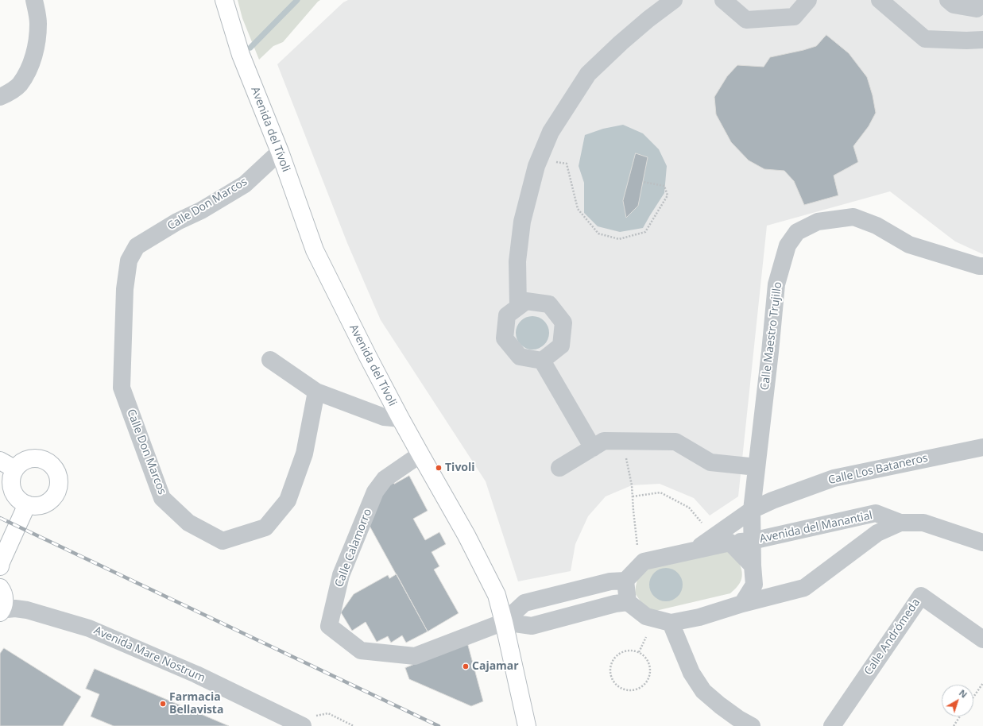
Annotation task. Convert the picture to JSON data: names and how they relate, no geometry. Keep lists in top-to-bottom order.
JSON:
{
  "streets": {
    "main road": ["Avenida del Tívoli"],
    "street": [
      "Calle Don Marcos",
      "Calle Maestro Trujillo",
      "Calle Los Bataneros",
      "Avenida del Manantial",
      "Calle Calamorro",
      "Calle Andrómeda",
      "Avenida Mare Nostrum"
    ]
  },
  "crossings": [
    ["Avenida del Tívoli", "Calle Don Marcos"],
    ["Avenida del Tívoli", "Calle Calamorro"],
    ["Calle Maestro Trujillo", "Calle Los Bataneros"],
    ["Calle Maestro Trujillo", "Avenida del Manantial"],
    ["Calle Los Bataneros", "Avenida del Manantial"]
  ],
  "places": ["Tivoli", "Cajamar", "Farmacia Bellavista"],
  "north": "top right"
}
